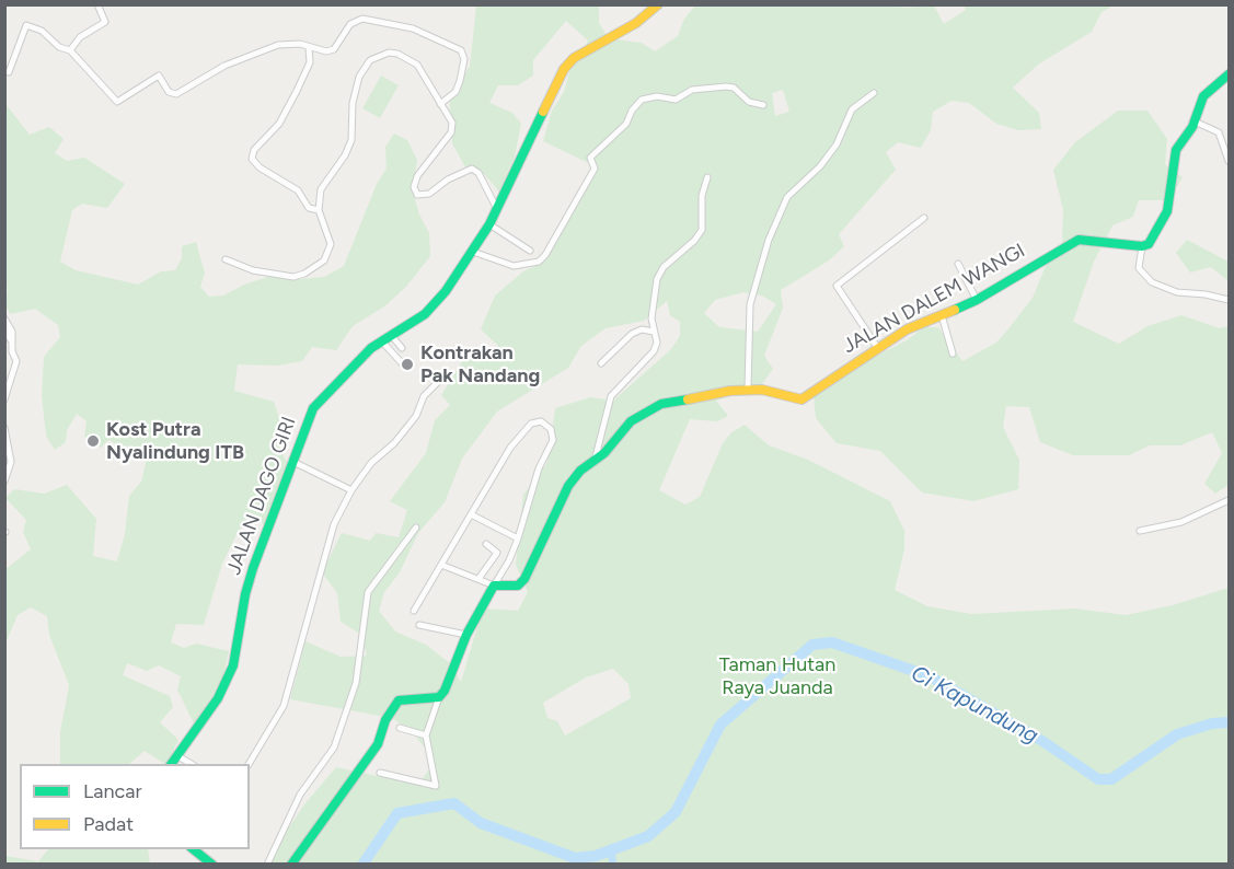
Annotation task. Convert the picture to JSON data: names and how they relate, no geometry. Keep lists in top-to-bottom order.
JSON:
{
  "streets": {
    "street": ["JALAN DALEM WANGI", "JALAN DAGO GIRI"]
  },
  "water": ["Ci Kapundung"],
  "parks": ["Taman Hutan Raya Juanda"],
  "places": ["Kontrakan Pak Nandang", "Kost Putra Nyalindung ITB"],
  "legend": ["Lancar", "Padat"]
}
